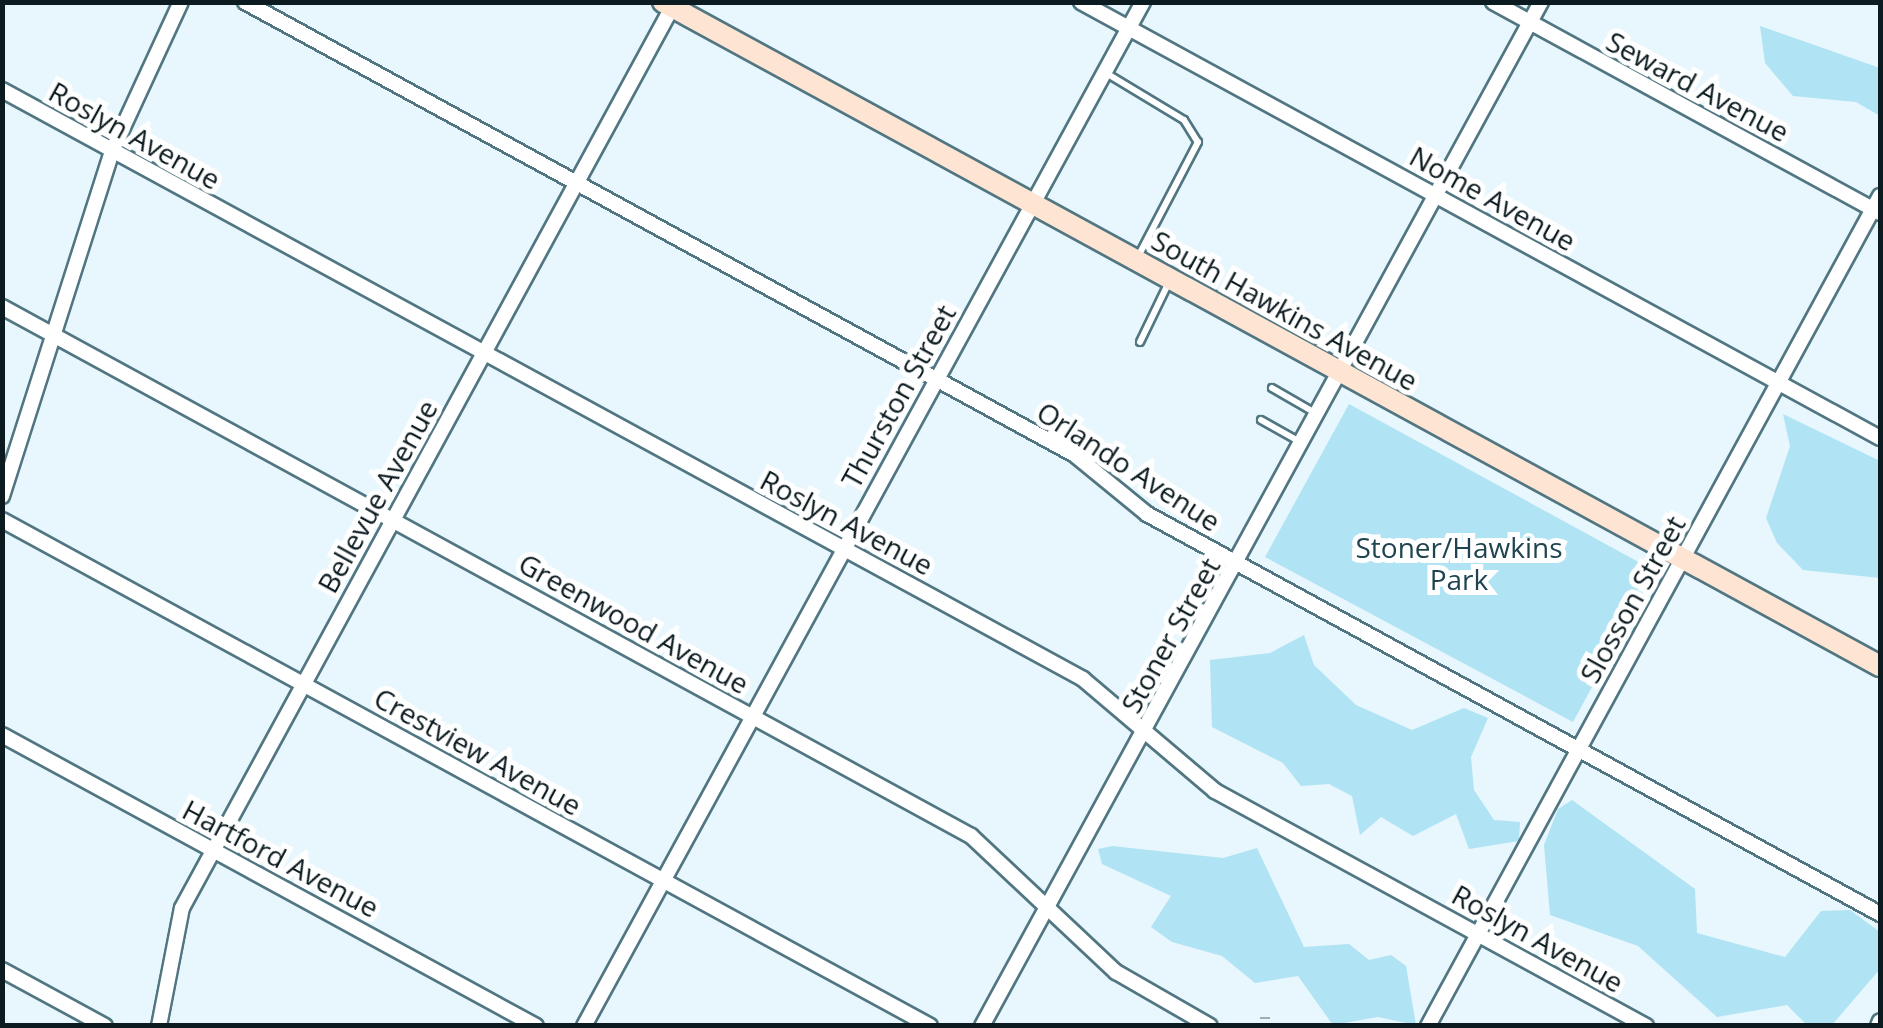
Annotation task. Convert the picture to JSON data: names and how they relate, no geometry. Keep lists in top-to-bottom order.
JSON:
{
  "streets": {
    "street": [
      "Seward Avenue",
      "Roslyn Avenue",
      "Nome Avenue",
      "South Hawkins Avenue",
      "Thurston Street",
      "Orlando Avenue",
      "Bellevue Avenue",
      "Slosson Street",
      "Greenwood Avenue",
      "Stoner Street",
      "Crestview Avenue",
      "Hartford Avenue"
    ]
  },
  "crossings": [
    ["Seward Avenue", "Slosson Street"],
    ["Seward Avenue", "Stoner Street"],
    ["Roslyn Avenue", "Thurston Street"],
    ["Roslyn Avenue", "Bellevue Avenue"],
    ["Roslyn Avenue", "Slosson Street"],
    ["Roslyn Avenue", "Stoner Street"],
    ["Nome Avenue", "Thurston Street"],
    ["Nome Avenue", "Slosson Street"],
    ["Nome Avenue", "Stoner Street"],
    ["South Hawkins Avenue", "Thurston Street"],
    ["South Hawkins Avenue", "Bellevue Avenue"],
    ["South Hawkins Avenue", "Slosson Street"],
    ["South Hawkins Avenue", "Stoner Street"],
    ["Thurston Street", "Orlando Avenue"],
    ["Thurston Street", "Greenwood Avenue"],
    ["Thurston Street", "Crestview Avenue"],
    ["Orlando Avenue", "Bellevue Avenue"],
    ["Orlando Avenue", "Slosson Street"],
    ["Orlando Avenue", "Stoner Street"],
    ["Bellevue Avenue", "Greenwood Avenue"],
    ["Bellevue Avenue", "Crestview Avenue"],
    ["Bellevue Avenue", "Hartford Avenue"],
    ["Greenwood Avenue", "Stoner Street"]
  ],
  "parks": ["Stoner/Hawkins Park"]
}
